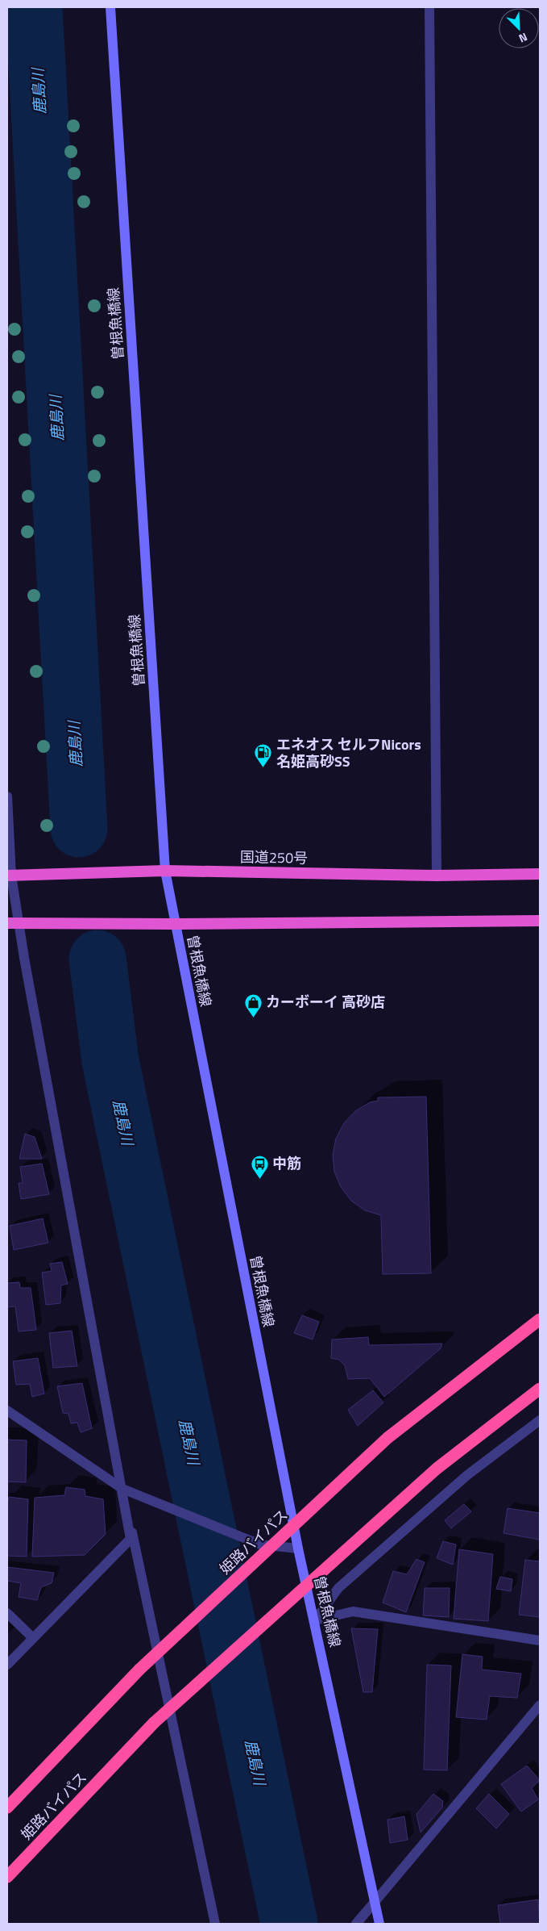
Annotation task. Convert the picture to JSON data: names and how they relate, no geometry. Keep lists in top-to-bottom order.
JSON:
{
  "streets": {
    "highway": ["国道250号", "姫路バイパス"],
    "main road": ["曽根魚橋線"]
  },
  "crossings": [
    ["曽根魚橋線", "国道250号"]
  ],
  "water": ["鹿島川"],
  "places": {
    "fuel station": ["エネオス セルフNicors 名姫高砂SS"],
    "shop": ["カーボーイ 高砂店"],
    "bus stop": ["中筋"]
  },
  "north": "bottom right"
}
